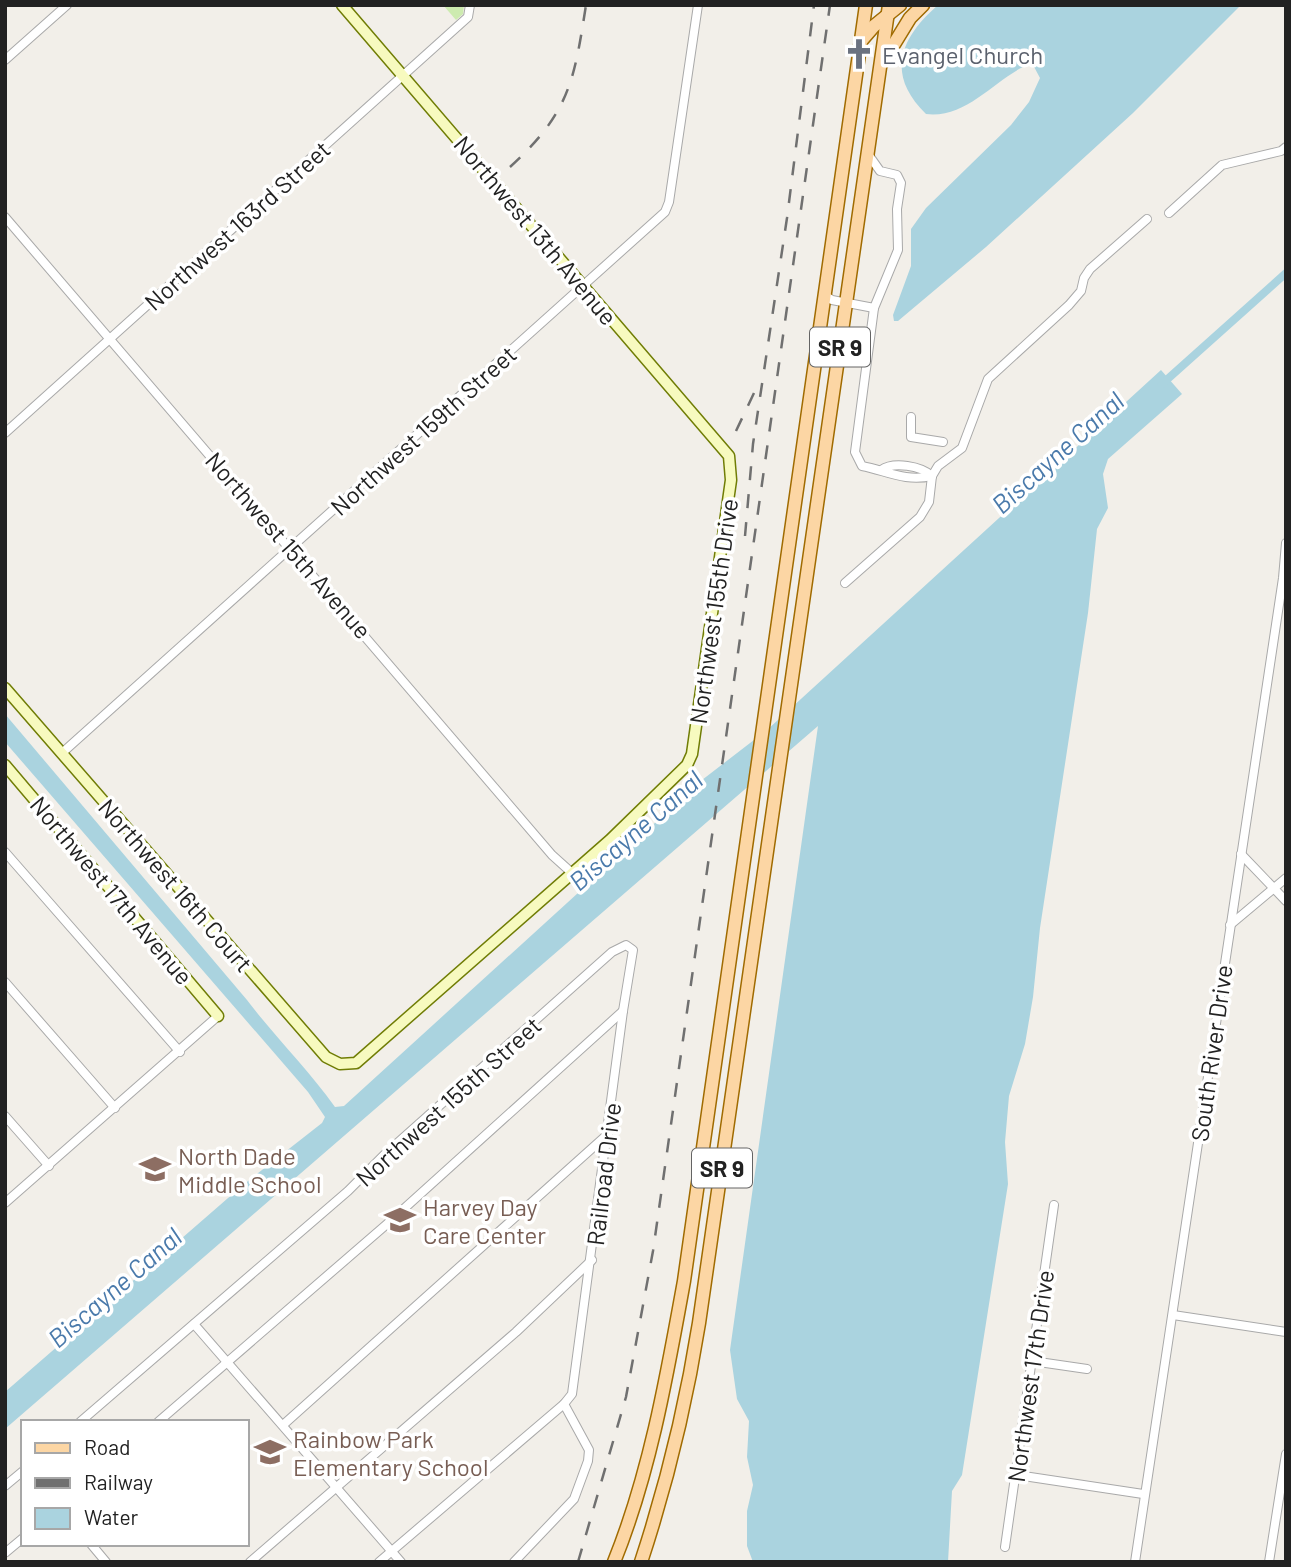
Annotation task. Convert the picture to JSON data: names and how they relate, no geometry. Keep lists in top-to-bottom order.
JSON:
{
  "streets": {
    "main road": ["SR 9"],
    "street": [
      "Northwest 163rd Street",
      "Northwest 13th Avenue",
      "Northwest 159th Street",
      "Northwest 15th Avenue",
      "Northwest 155th Drive",
      "Northwest 16th Court",
      "Northwest 17th Avenue",
      "South River Drive",
      "Northwest 155th Street",
      "Railroad Drive",
      "Northwest 17th Drive"
    ]
  },
  "crossings": [
    ["Northwest 163rd Street", "Northwest 13th Avenue"],
    ["Northwest 163rd Street", "Northwest 15th Avenue"],
    ["Northwest 13th Avenue", "Northwest 159th Street"],
    ["Northwest 13th Avenue", "Northwest 155th Drive"],
    ["Northwest 159th Street", "Northwest 15th Avenue"],
    ["Northwest 159th Street", "Northwest 16th Court"],
    ["Northwest 15th Avenue", "Northwest 155th Drive"],
    ["Northwest 15th Avenue", "Northwest 16th Court"],
    ["Northwest 155th Drive", "Northwest 16th Court"],
    ["Northwest 155th Street", "Railroad Drive"]
  ],
  "water": ["Biscayne Canal"],
  "places": {
    "church": ["Evangel Church"],
    "school or university": ["North Dade Middle School", "Harvey Day Care Center", "Rainbow Park Elementary School"]
  },
  "legend": ["Road", "Railway", "Water"]
}
